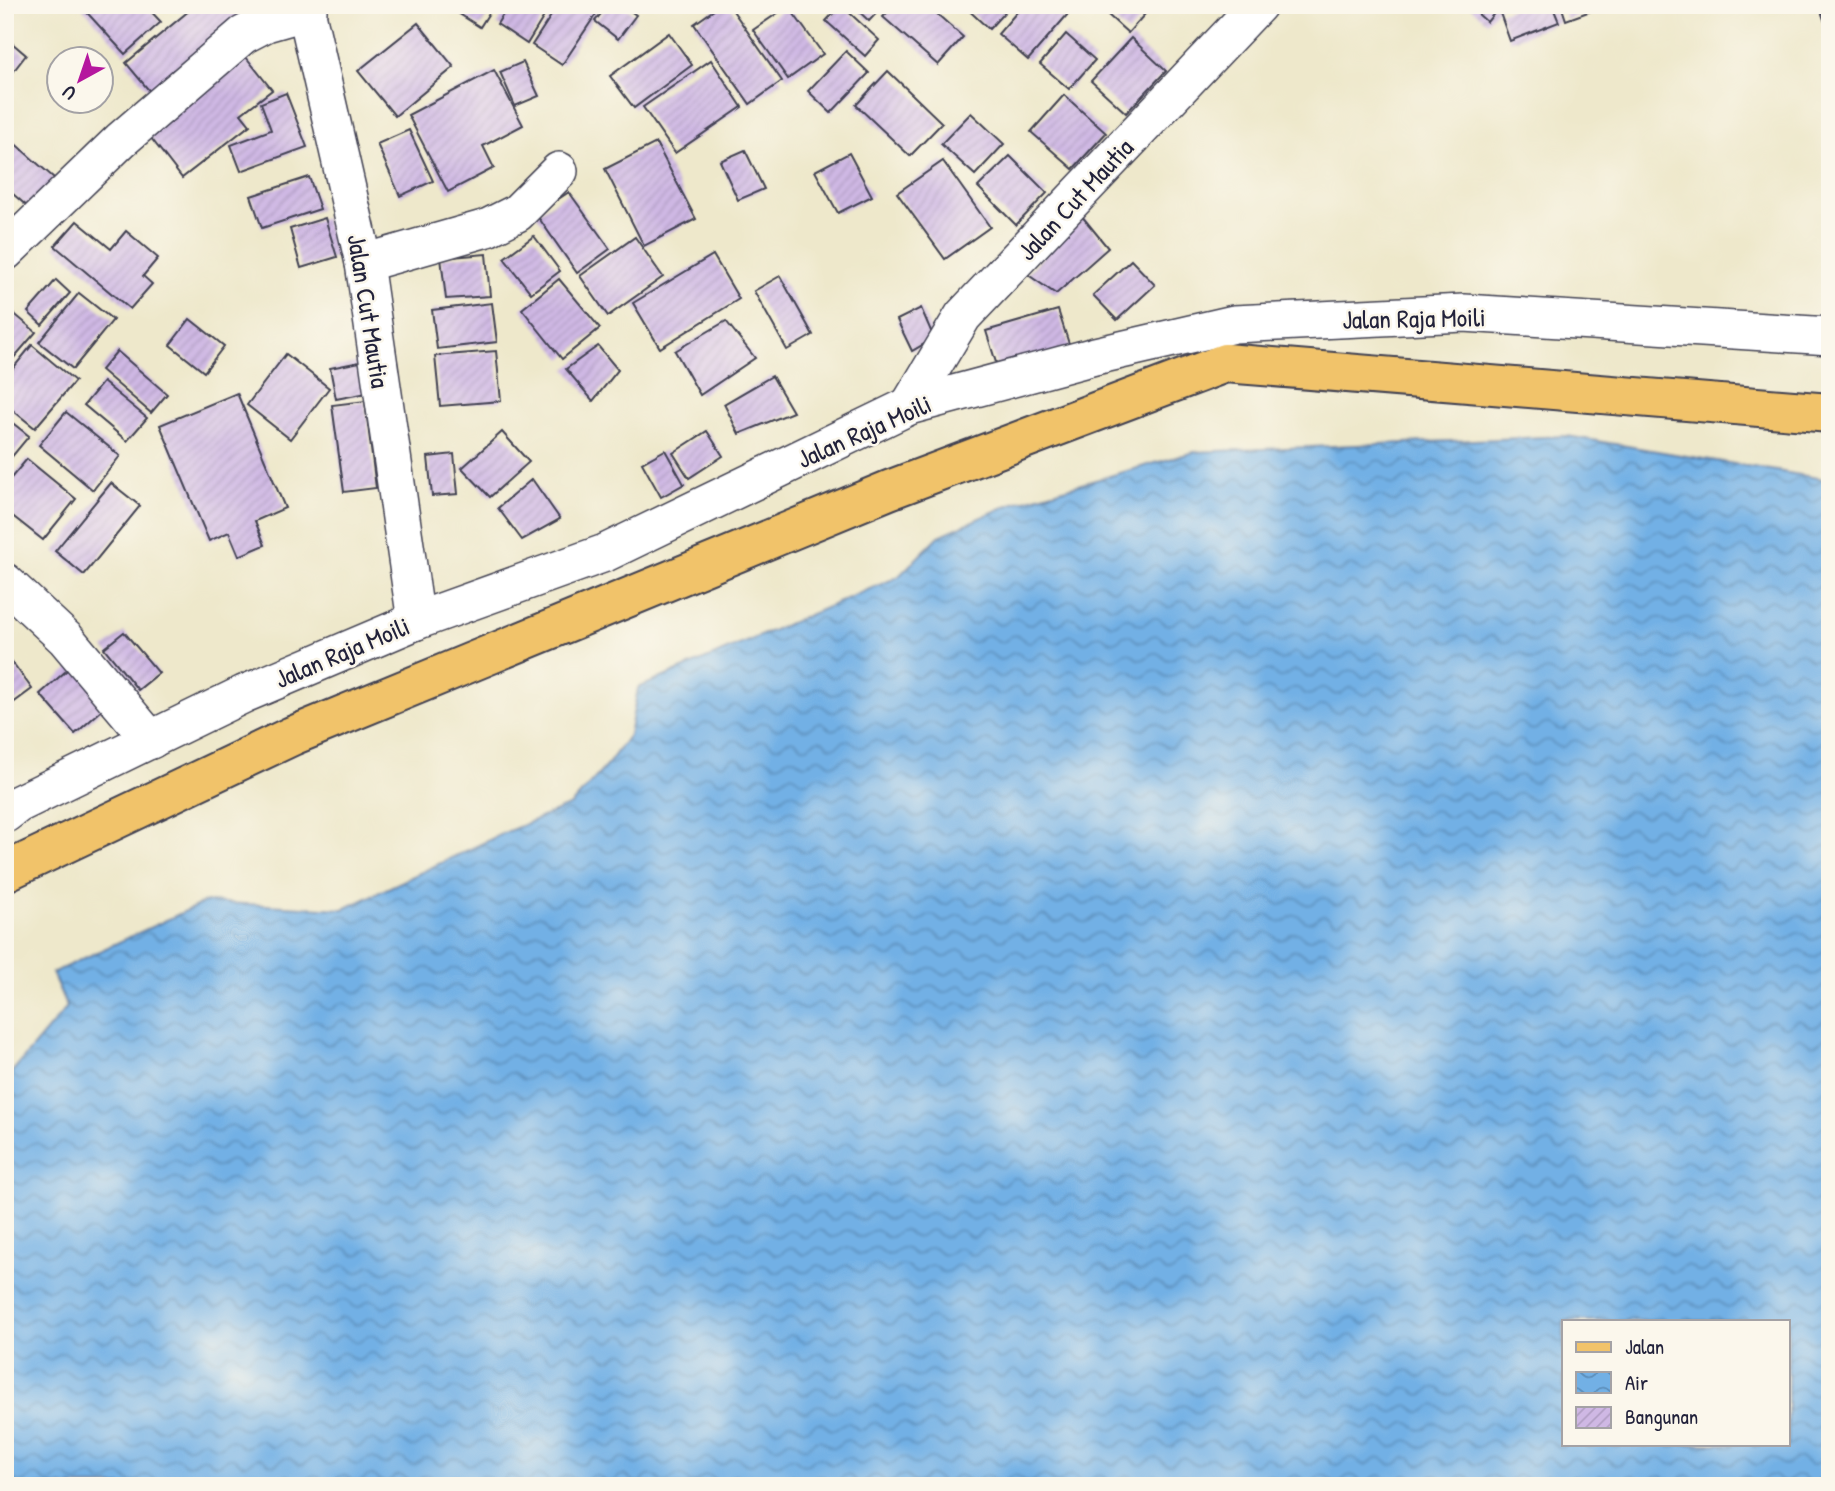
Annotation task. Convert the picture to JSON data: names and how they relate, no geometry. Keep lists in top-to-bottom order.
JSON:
{
  "streets": {
    "street": ["Jalan Cut Mautia", "Jalan Raja Moili"]
  },
  "crossings": [
    ["Jalan Cut Mautia", "Jalan Raja Moili"]
  ],
  "legend": ["Jalan", "Air", "Bangunan"],
  "north": "bottom left"
}
